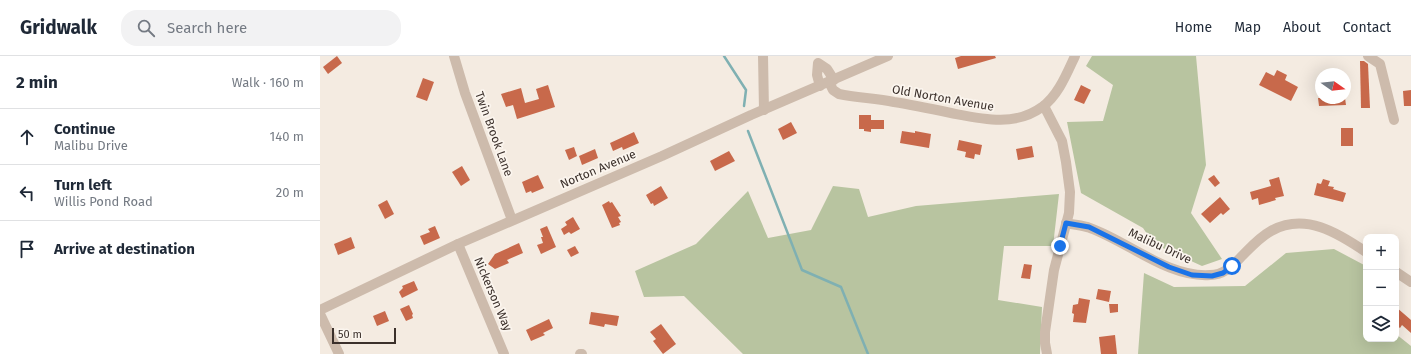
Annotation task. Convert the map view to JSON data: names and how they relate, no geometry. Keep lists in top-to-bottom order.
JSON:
{
  "streets": {
    "street": [
      "Old Norton Avenue",
      "Twin Brook Lane",
      "Norton Avenue",
      "Malibu Drive",
      "Nickerson Way"
    ]
  },
  "crossings": [
    ["Old Norton Avenue", "Norton Avenue"],
    ["Twin Brook Lane", "Norton Avenue"],
    ["Norton Avenue", "Nickerson Way"]
  ],
  "scale_bar": "50 m",
  "north": "right",
  "page": {
    "header": "Gridwalk",
    "search": "Search here",
    "nav": [
      "Home",
      "Map",
      "About",
      "Contact"
    ],
    "heading": ["2 min", "Walk · 160 m"],
    "list": [
      ["Continue", "Malibu Drive", "140 m"],
      ["Turn left", "Willis Pond Road", "20 m"],
      "Arrive at destination"
    ],
    "map_buttons": ["+", "−"],
    "scale": "50 m"
  }
}
